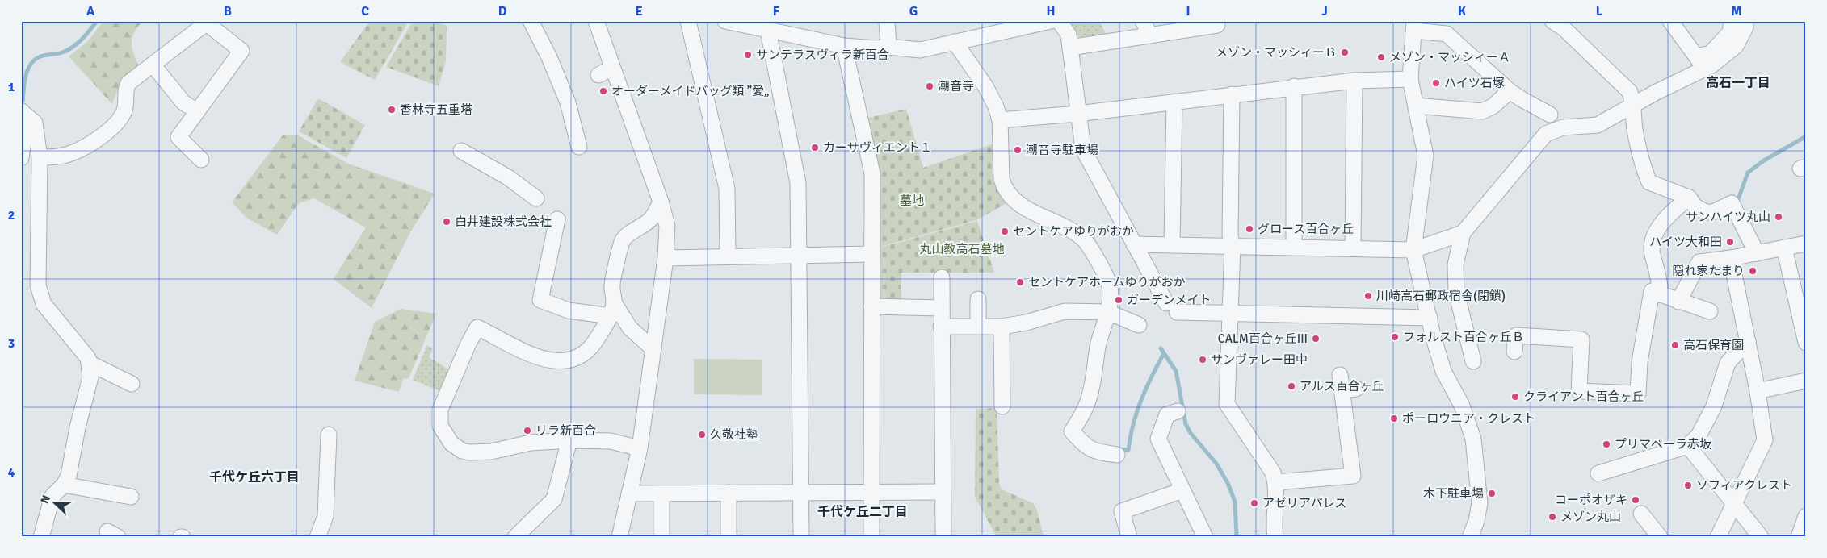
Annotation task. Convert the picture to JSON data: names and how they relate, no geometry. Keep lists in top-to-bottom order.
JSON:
{
  "districts": ["高石一丁目", "千代ケ丘六丁目", "千代ケ丘二丁目"],
  "parks": ["墓地", "丸山教高石墓地"],
  "places": [
    "メゾン・マッシィーＢ",
    "サンテラスヴィラ新百合",
    "メゾン・マッシィーＡ",
    "ハイツ石塚",
    "潮音寺",
    "オーダーメイドバッグ類 ”愛„",
    "香林寺五重塔",
    "カーサヴィエント１",
    "潮音寺駐車場",
    "サンハイツ丸山",
    "白井建設株式会社",
    "グロース百合ヶ丘",
    "セントケアゆりがおか",
    "ハイツ大和田",
    "隠れ家たまり",
    "セントケアホームゆりがおか",
    "川崎高石郵政宿舎(閉鎖)",
    "ガーデンメイト",
    "フォルスト百合ヶ丘Ｂ",
    "CALM百合ヶ丘III",
    "高石保育園",
    "サンヴァレー田中",
    "アルス百合ヶ丘",
    "クライアント百合ヶ丘",
    "ポーロウニア・クレスト",
    "リラ新百合",
    "久敬社塾",
    "プリマベーラ赤坂",
    "ソフィアクレスト",
    "木下駐車場",
    "コーポオザキ",
    "アゼリアパレス",
    "メゾン丸山"
  ],
  "north": "left",
  "grid": {
    "columns": [
      "A",
      "B",
      "C",
      "D",
      "E",
      "F",
      "G",
      "H",
      "I",
      "J",
      "K",
      "L",
      "M"
    ],
    "rows": [
      "1",
      "2",
      "3",
      "4"
    ]
  }
}
